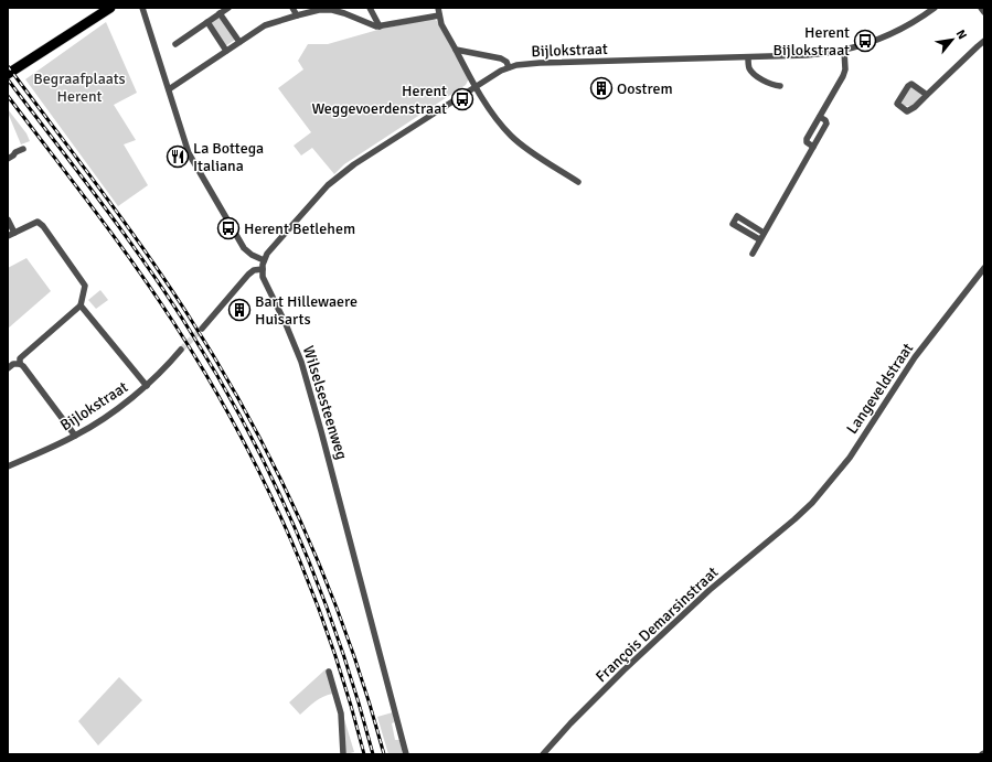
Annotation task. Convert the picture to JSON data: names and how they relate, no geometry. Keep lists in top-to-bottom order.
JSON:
{
  "streets": {
    "street": [
      "Bijlokstraat",
      "Langeveldstraat",
      "Wilselsesteenweg",
      "François Demarsinstraat"
    ]
  },
  "crossings": [
    ["Bijlokstraat", "Wilselsesteenweg"],
    ["Langeveldstraat", "François Demarsinstraat"]
  ],
  "parks": ["Begraafplaats Herent"],
  "places": {
    "bus stop": ["Herent Bijlokstraat", "Herent Weggevoerdenstraat", "Herent Betlehem"],
    "building": ["Oostrem", "Bart Hillewaere Huisarts"],
    "restaurant": ["La Bottega Italiana"]
  },
  "north": "top right"
}
